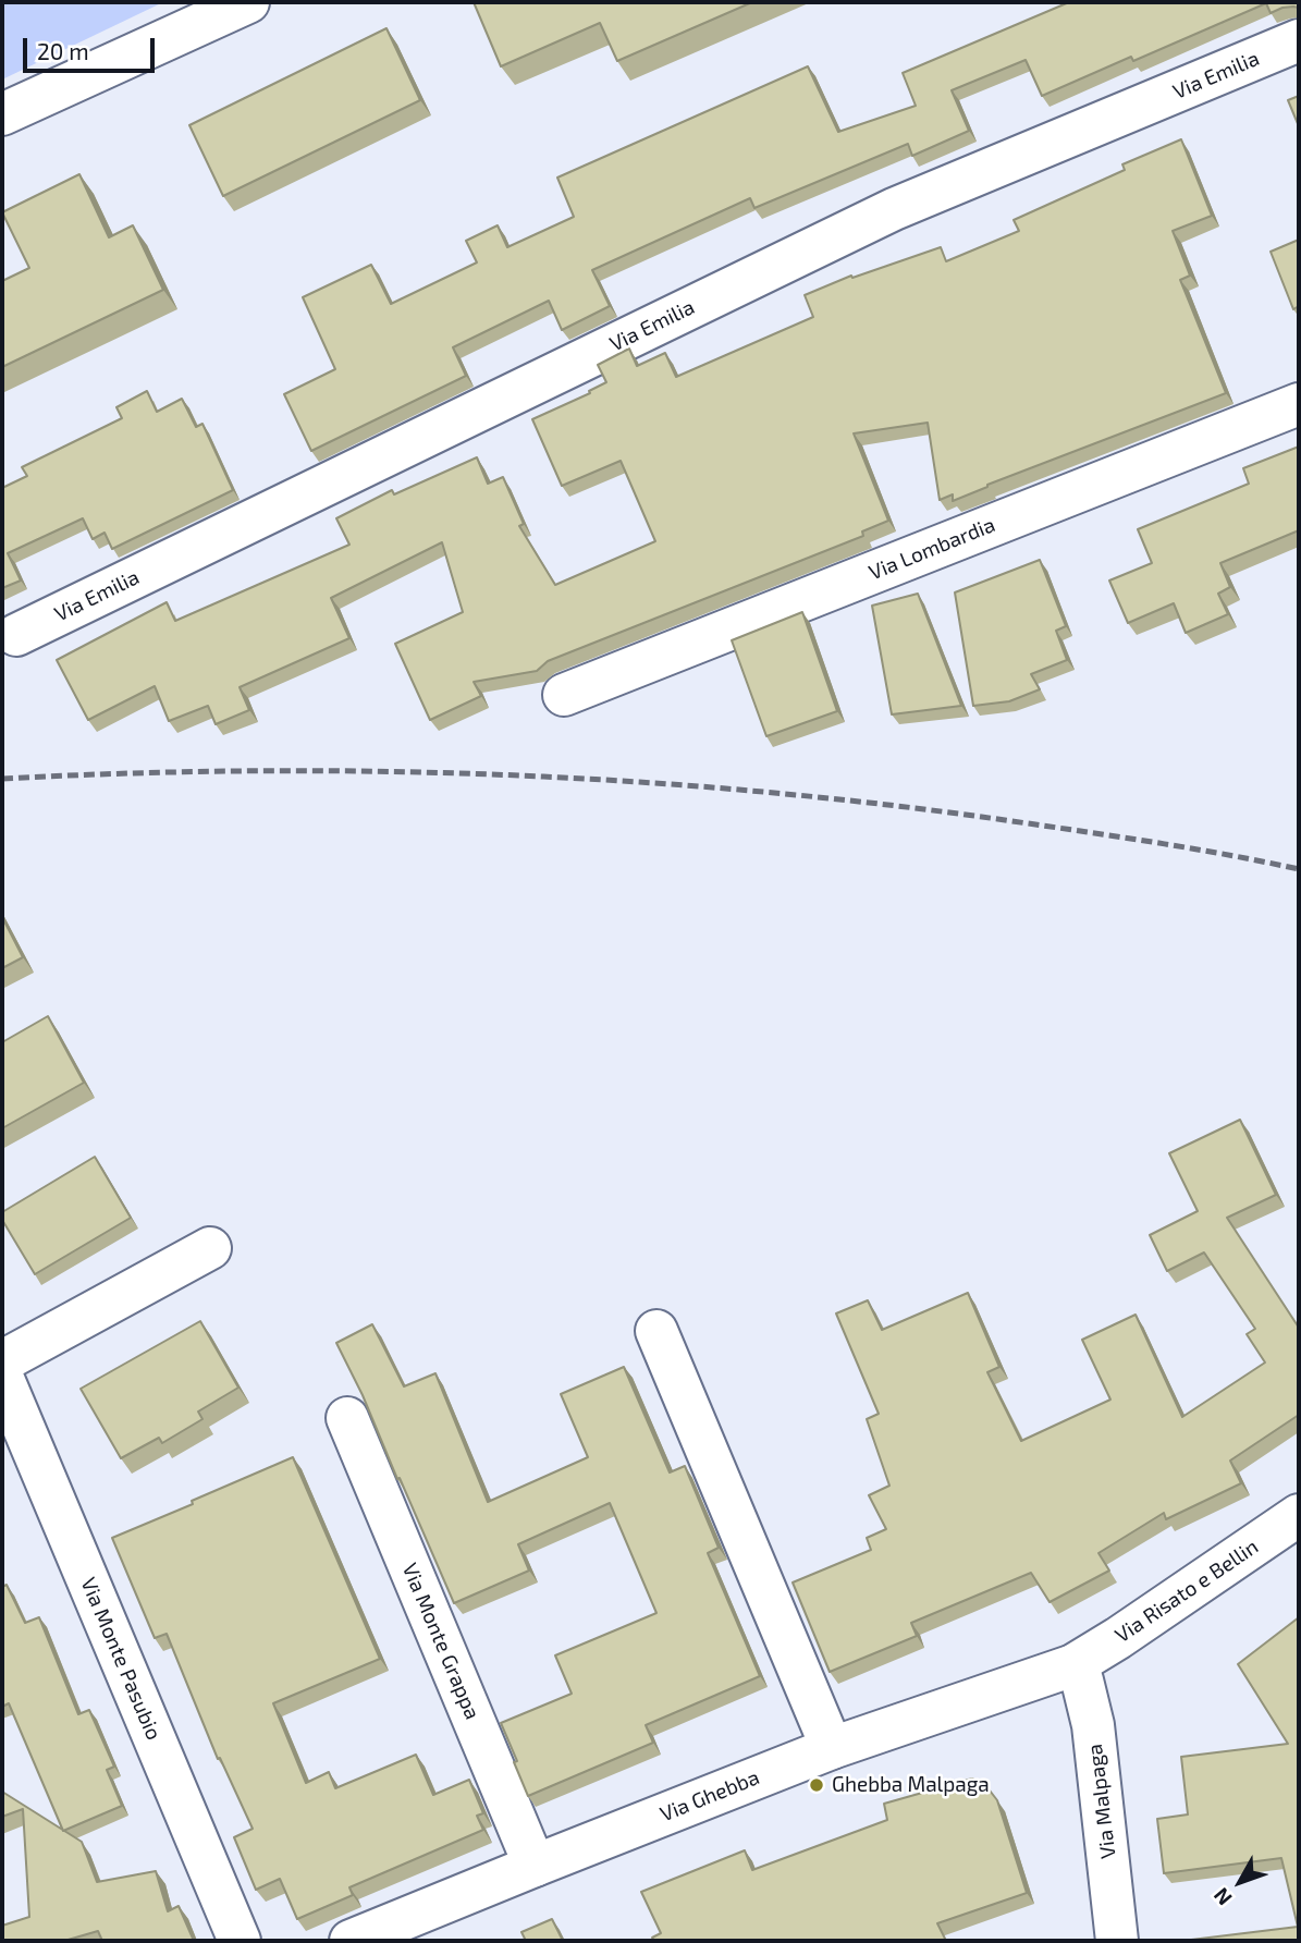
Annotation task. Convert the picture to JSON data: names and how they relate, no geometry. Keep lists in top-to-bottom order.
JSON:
{
  "streets": {
    "street": [
      "Via Emilia",
      "Via Lombardia",
      "Via Risato e Bellin",
      "Via Monte Grappa",
      "Via Monte Pasubio",
      "Via Ghebba",
      "Via Malpaga"
    ]
  },
  "crossings": [
    ["Via Risato e Bellin", "Via Ghebba"],
    ["Via Risato e Bellin", "Via Malpaga"],
    ["Via Monte Grappa", "Via Ghebba"],
    ["Via Ghebba", "Via Malpaga"]
  ],
  "places": ["Ghebba Malpaga"],
  "scale_bar": "20 m",
  "north": "bottom left"
}
